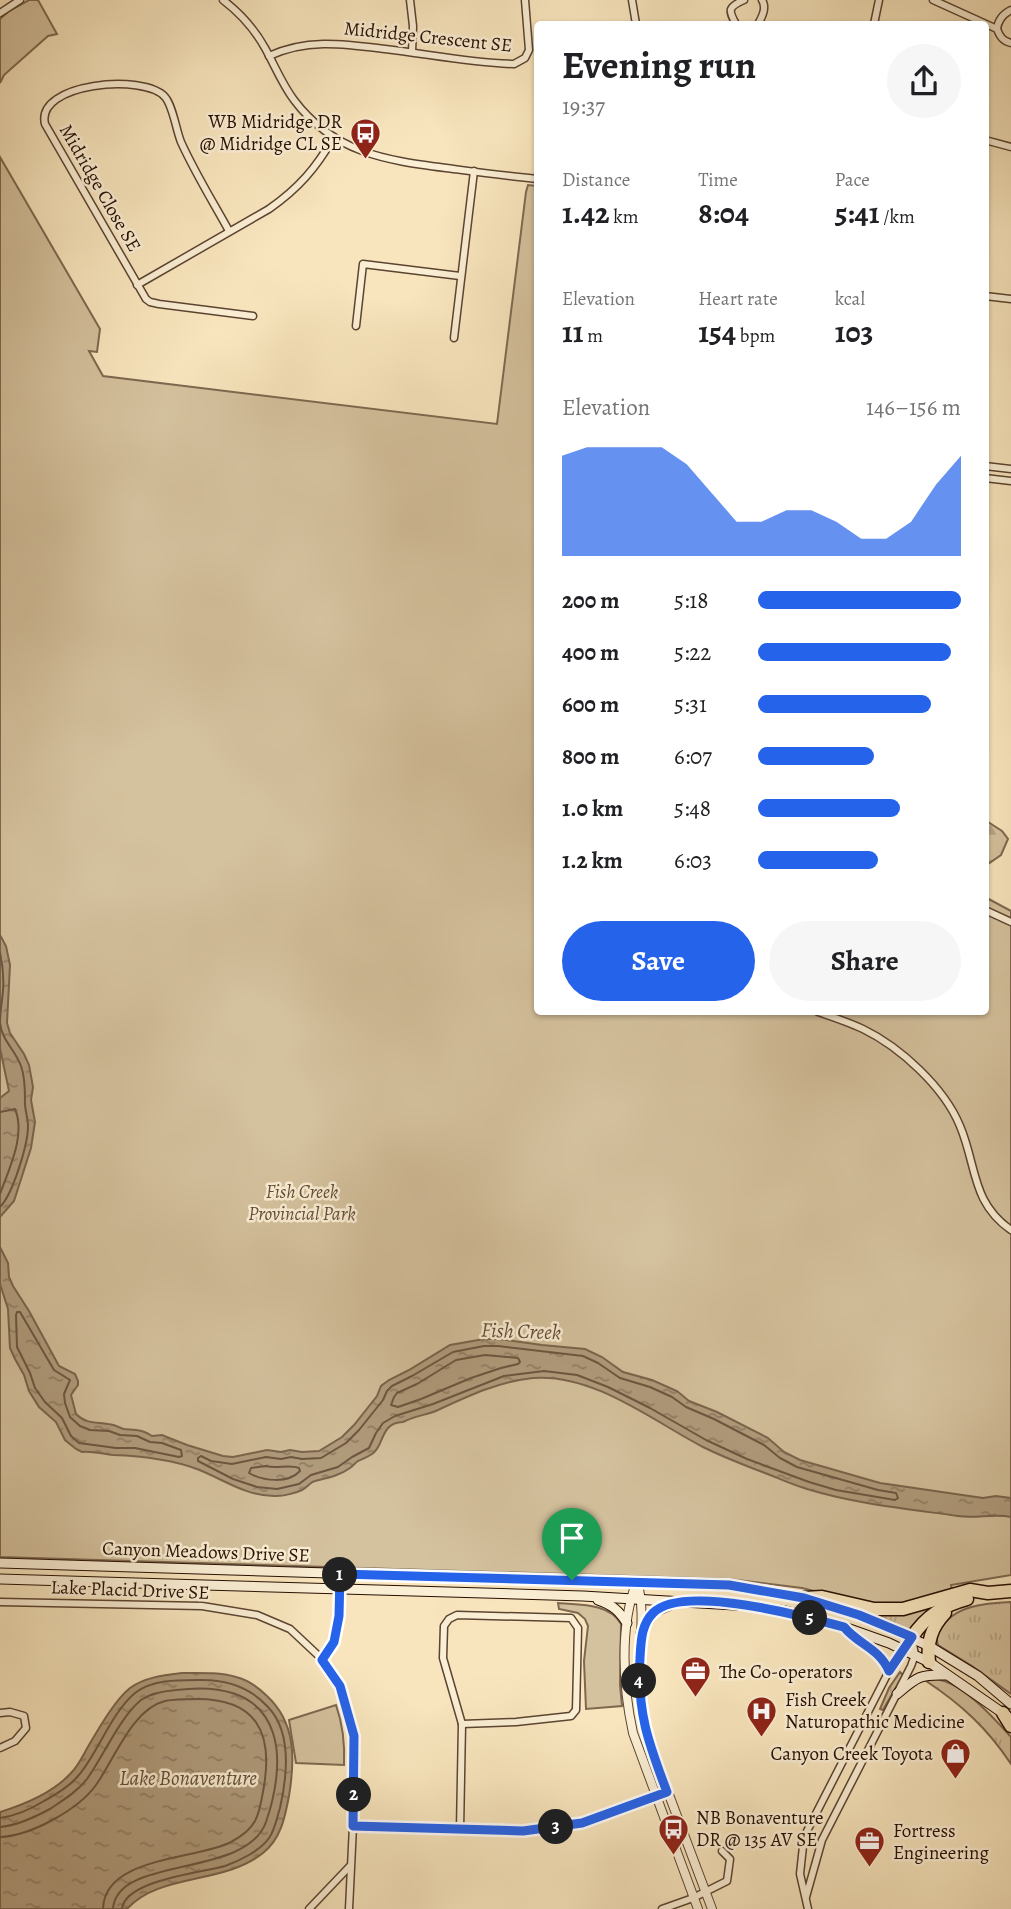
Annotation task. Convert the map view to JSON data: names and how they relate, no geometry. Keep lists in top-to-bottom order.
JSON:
{
  "streets": {
    "main road": ["Canyon Meadows Drive SE"],
    "street": ["Midridge Crescent SE", "Midridge Close SE", "Lake Placid Drive SE"]
  },
  "water": ["Fish Creek", "Lake Bonaventure"],
  "parks": ["Fish Creek Provincial Park"],
  "places": {
    "bus stop": ["WB Midridge DR @ Midridge CL SE", "NB Bonaventure DR @ 135 AV SE"],
    "office": ["The Co-operators", "Fortress Engineering"],
    "hospital": ["Fish Creek Naturopathic Medicine"],
    "shop": ["Canyon Creek Toyota"]
  },
  "page": {
    "heading": ["Evening run", "19:37"],
    "stats": [
      ["Distance", "1.42 km"],
      ["Time", "8:04"],
      ["Pace", "5:41 /km"],
      ["Elevation", "11 m"],
      ["Heart rate", "154 bpm"],
      ["kcal", "103"]
    ],
    "chart": ["Elevation", "146–156 m"],
    "list": [
      {
        "name": "200 m",
        "note": "5:18"
      },
      {
        "name": "400 m",
        "note": "5:22"
      },
      {
        "name": "600 m",
        "note": "5:31"
      },
      {
        "name": "800 m",
        "note": "6:07"
      },
      {
        "name": "1.0 km",
        "note": "5:48"
      },
      {
        "name": "1.2 km",
        "note": "6:03"
      }
    ],
    "buttons": ["Save", "Share"],
    "pins": [
      "1",
      "5",
      "4",
      "2",
      "3"
    ]
  }
}
